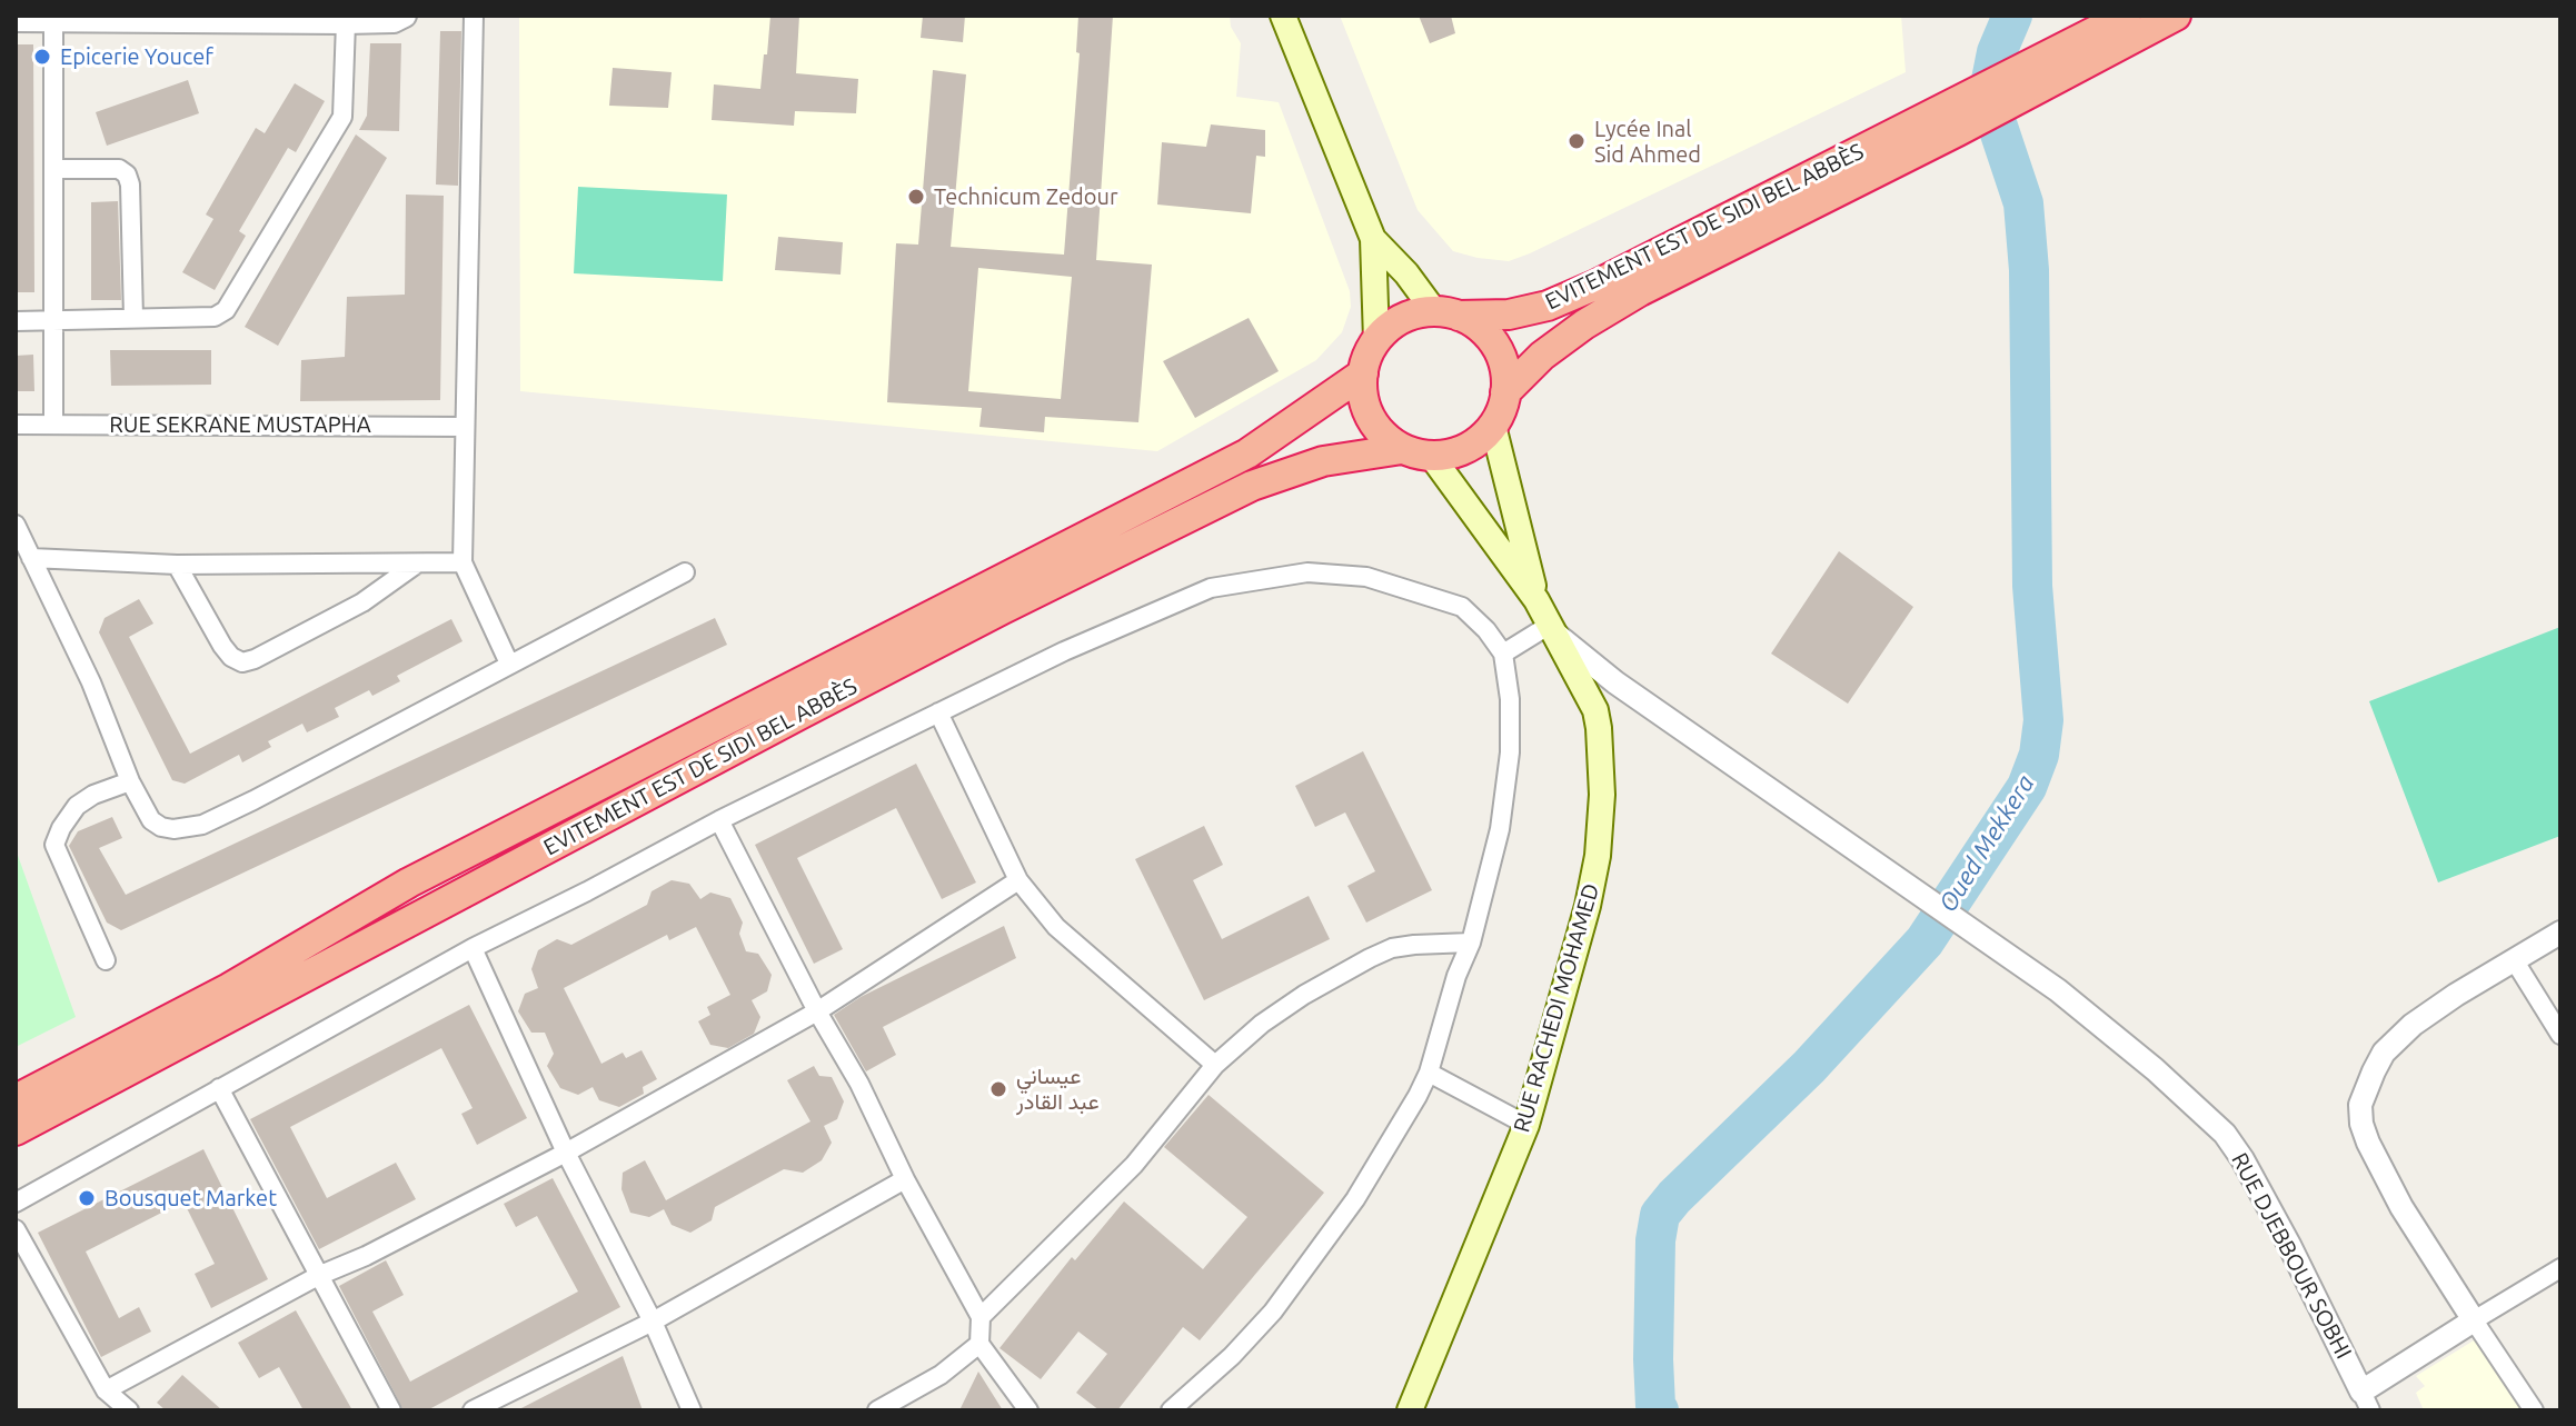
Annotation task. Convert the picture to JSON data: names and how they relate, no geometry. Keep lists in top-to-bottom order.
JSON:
{
  "streets": {
    "highway": ["EVITEMENT EST DE SIDI BEL ABBÈS"],
    "main road": ["RUE RACHEDI MOHAMED"],
    "street": ["RUE SEKRANE MUSTAPHA", "RUE DJEBBOUR SOBHI"]
  },
  "crossings": [
    ["RUE RACHEDI MOHAMED", "RUE DJEBBOUR SOBHI"]
  ],
  "water": ["Oued Mekkera"],
  "places": [
    "Epicerie Youcef",
    "Lycée Inal Sid Ahmed",
    "Technicum Zedour",
    "عيساني عبد القادر",
    "Bousquet Market"
  ]
}
